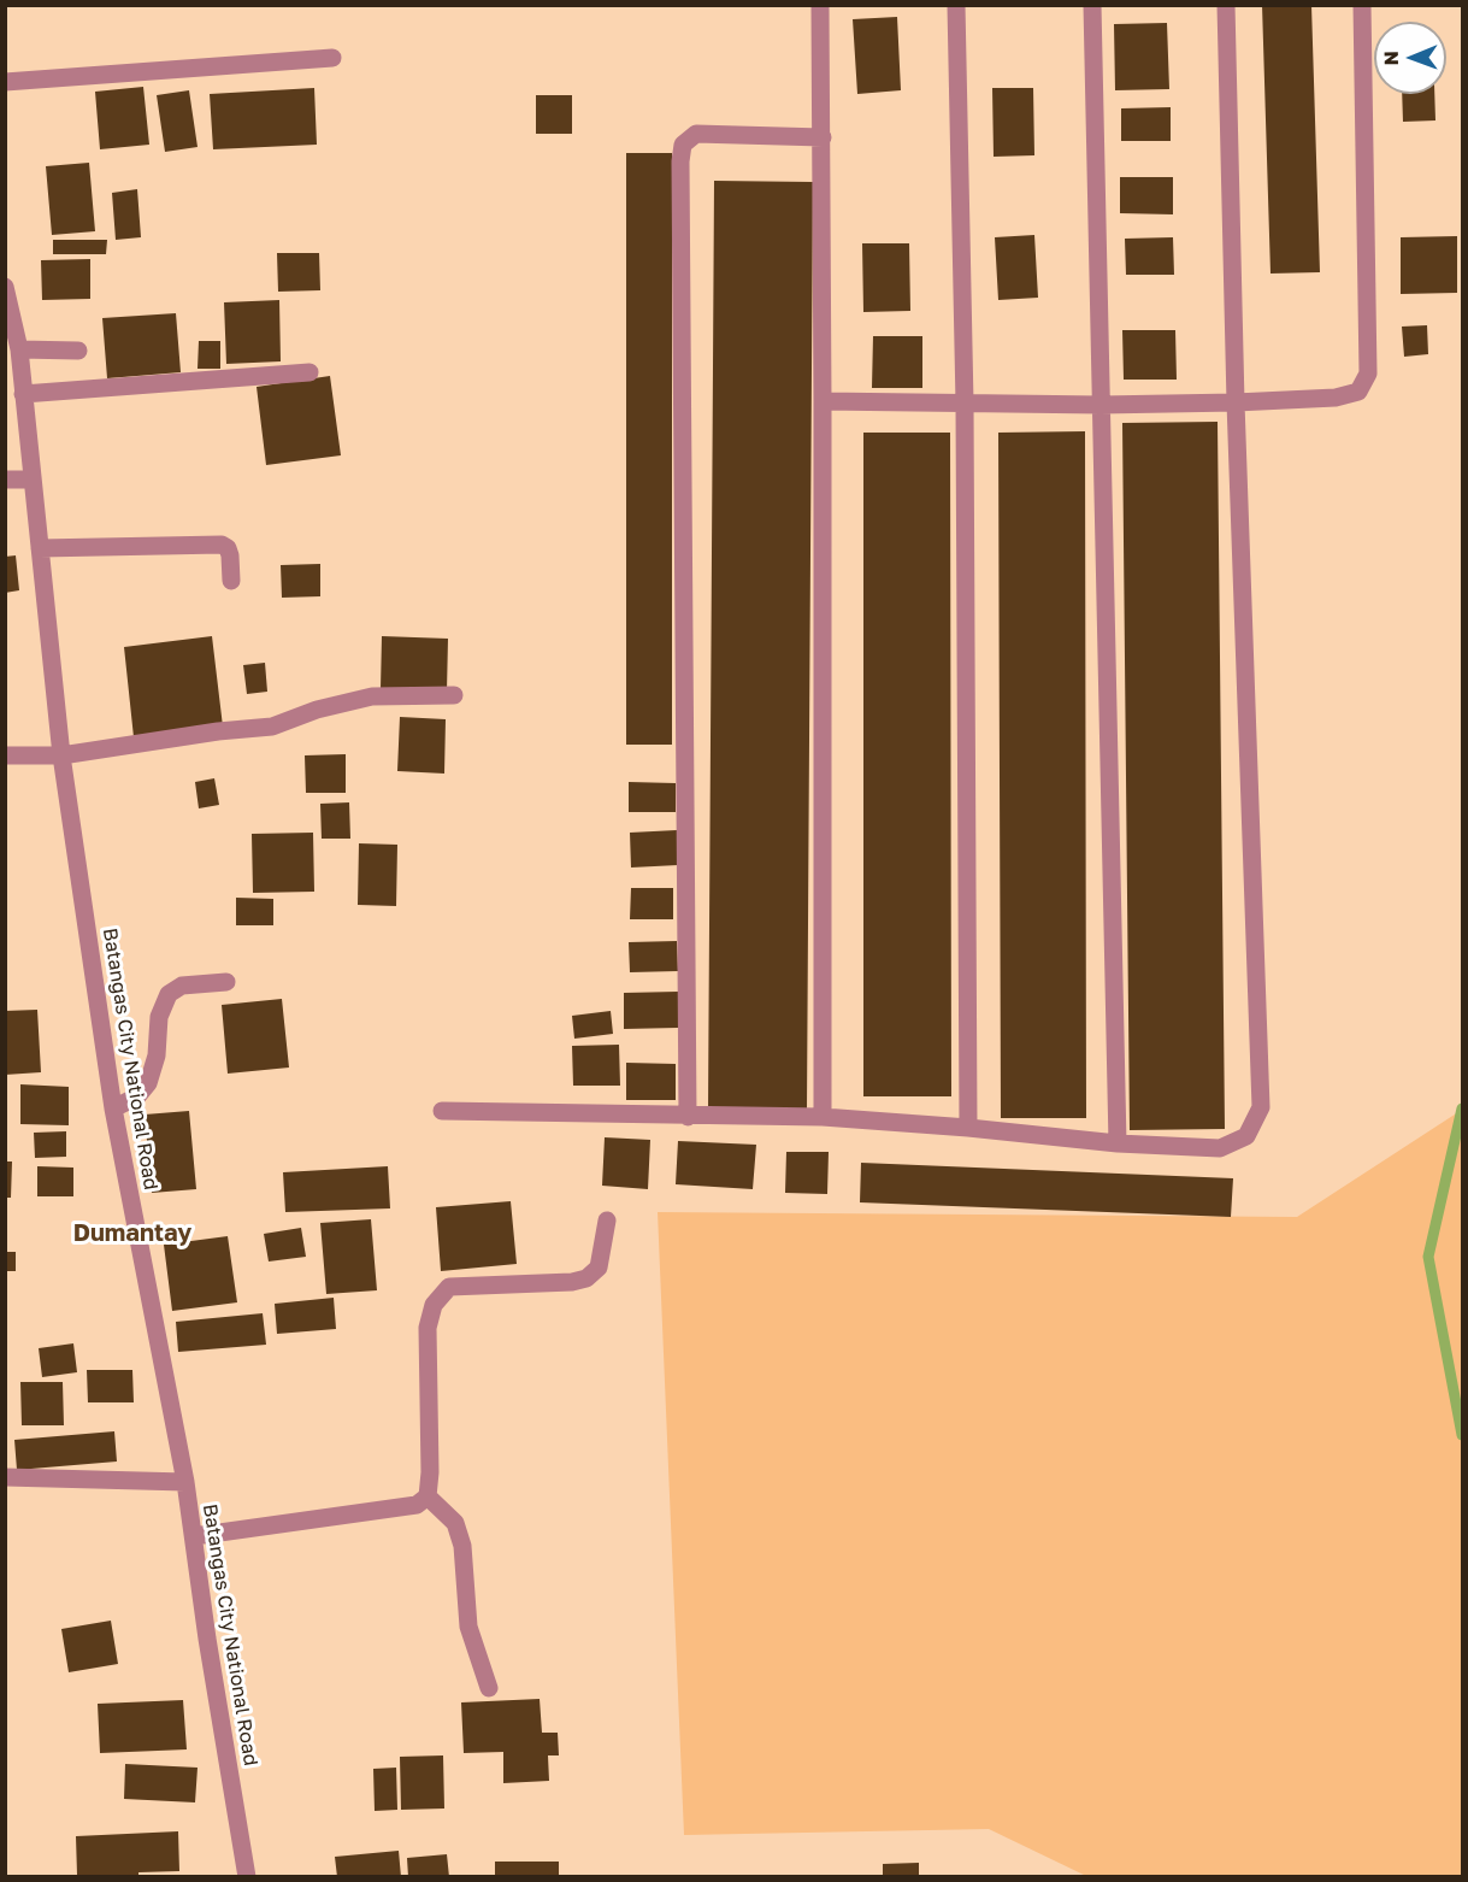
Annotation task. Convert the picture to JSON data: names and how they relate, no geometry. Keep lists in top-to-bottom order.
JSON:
{
  "streets": {
    "street": ["Batangas City National Road"]
  },
  "districts": ["Dumantay"],
  "north": "left"
}
